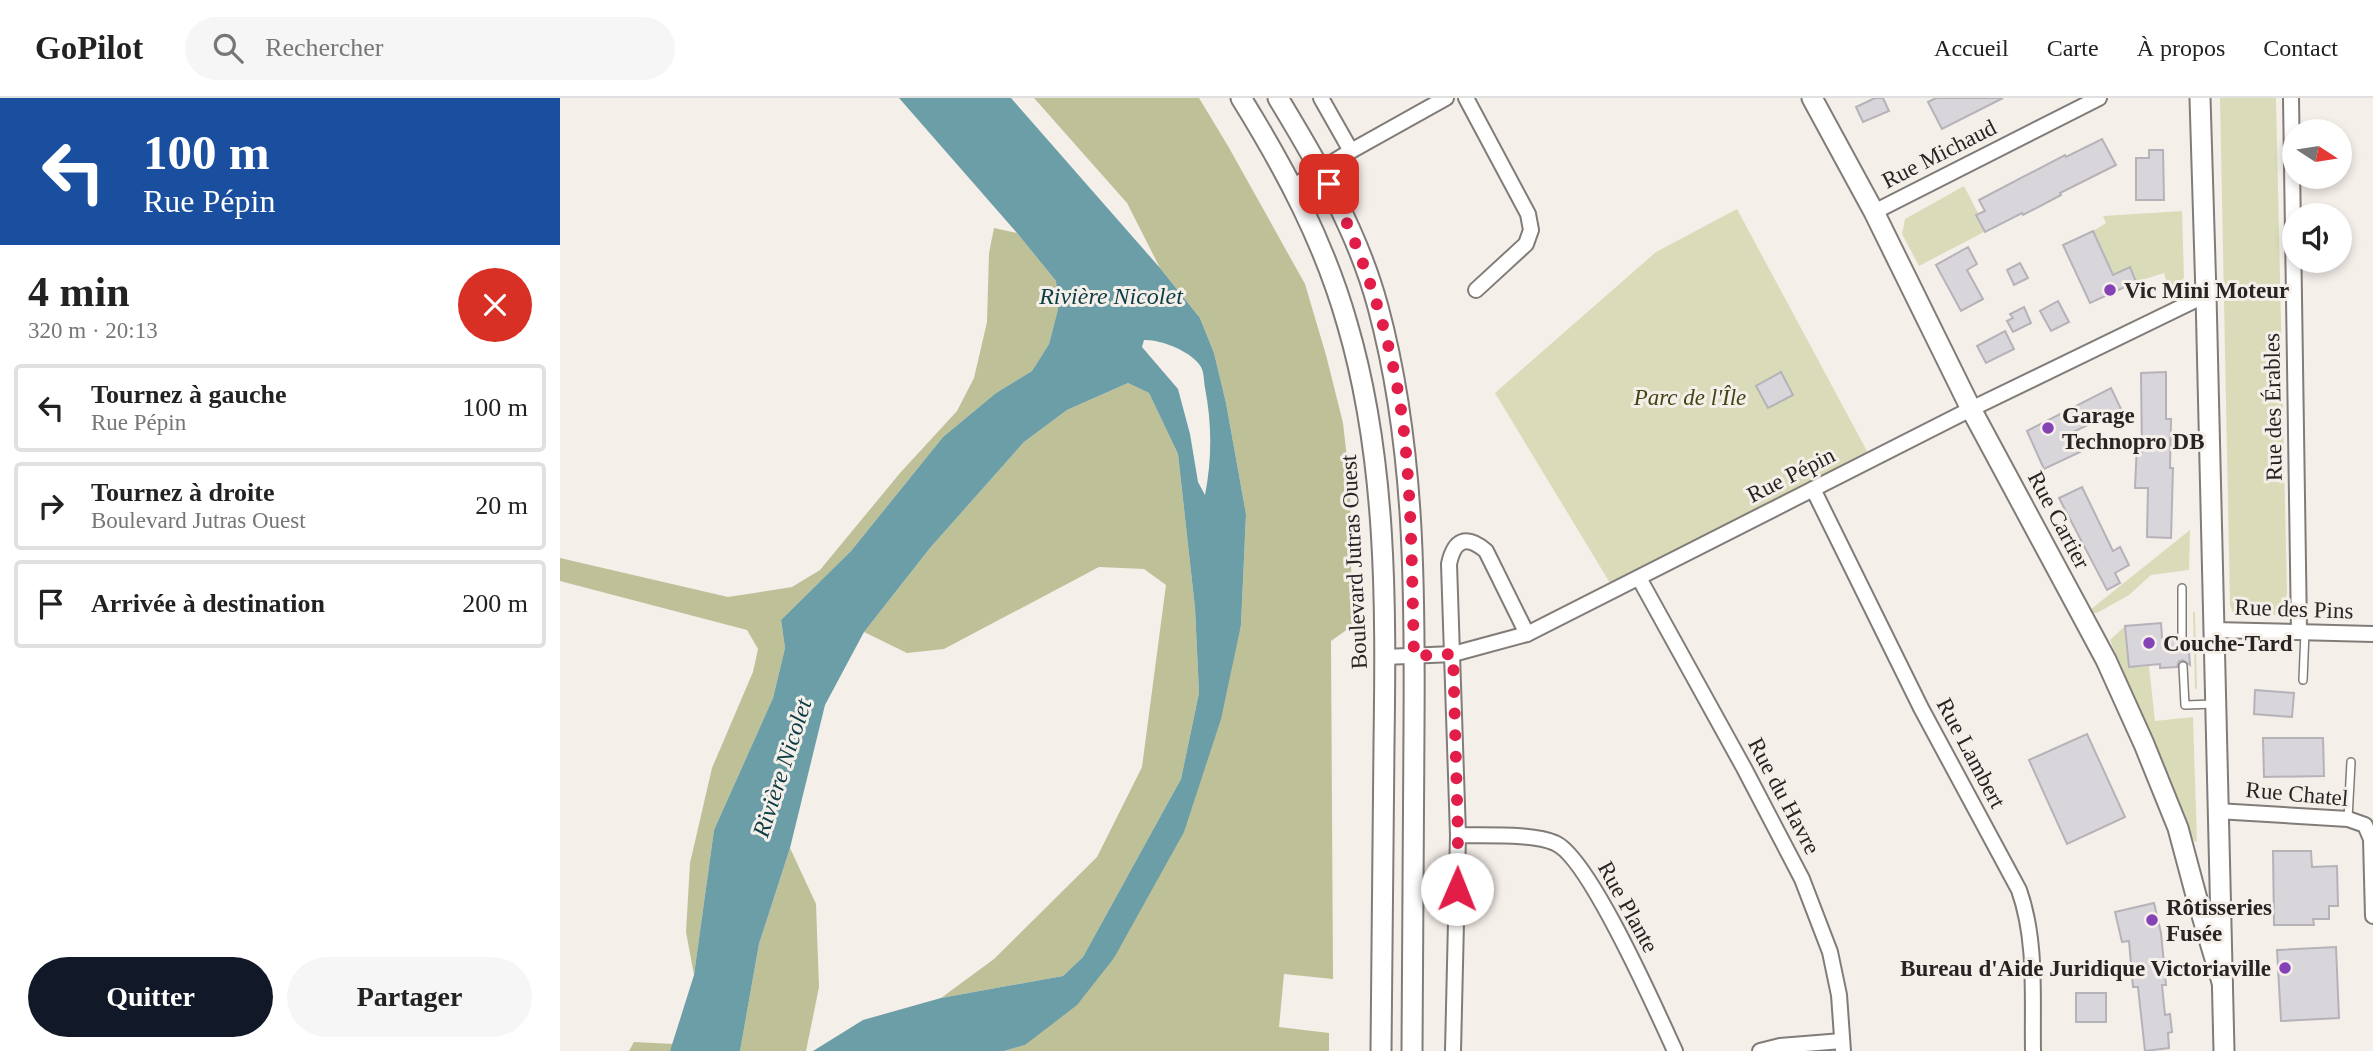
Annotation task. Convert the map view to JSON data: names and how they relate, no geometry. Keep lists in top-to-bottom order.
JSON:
{
  "streets": {
    "main road": ["Rue Cartier", "Boulevard Jutras Ouest"],
    "street": [
      "Rue Michaud",
      "Rue des Érables",
      "Rue Pépin",
      "Rue des Pins",
      "Rue Lambert",
      "Rue Chatel",
      "Rue du Havre",
      "Rue Plante"
    ]
  },
  "crossings": [
    ["Rue Michaud", "Rue Cartier"],
    ["Rue des Érables", "Rue des Pins"],
    ["Rue Pépin", "Rue Cartier"],
    ["Rue Pépin", "Boulevard Jutras Ouest"],
    ["Rue Pépin", "Rue Lambert"],
    ["Rue Pépin", "Rue du Havre"]
  ],
  "water": ["Rivière Nicolet"],
  "parks": ["Parc de l'Île"],
  "places": [
    "Vic Mini Moteur",
    "Garage Technopro DB",
    "Couche-Tard",
    "Rôtisseries Fusée",
    "Bureau d'Aide Juridique Victoriaville"
  ],
  "north": "right",
  "page": {
    "header": "GoPilot",
    "search": "Rechercher",
    "nav": [
      "Accueil",
      "Carte",
      "À propos",
      "Contact"
    ],
    "turn": ["100 m", "Rue Pépin"],
    "heading": ["4 min", "320 m · 20:13"],
    "list": [
      {
        "name": "Tournez à gauche",
        "note": "Rue Pépin",
        "value": "100 m"
      },
      {
        "name": "Tournez à droite",
        "note": "Boulevard Jutras Ouest",
        "value": "20 m"
      },
      {
        "name": "Arrivée à destination",
        "value": "200 m"
      }
    ],
    "buttons": ["Quitter", "Partager"]
  }
}
